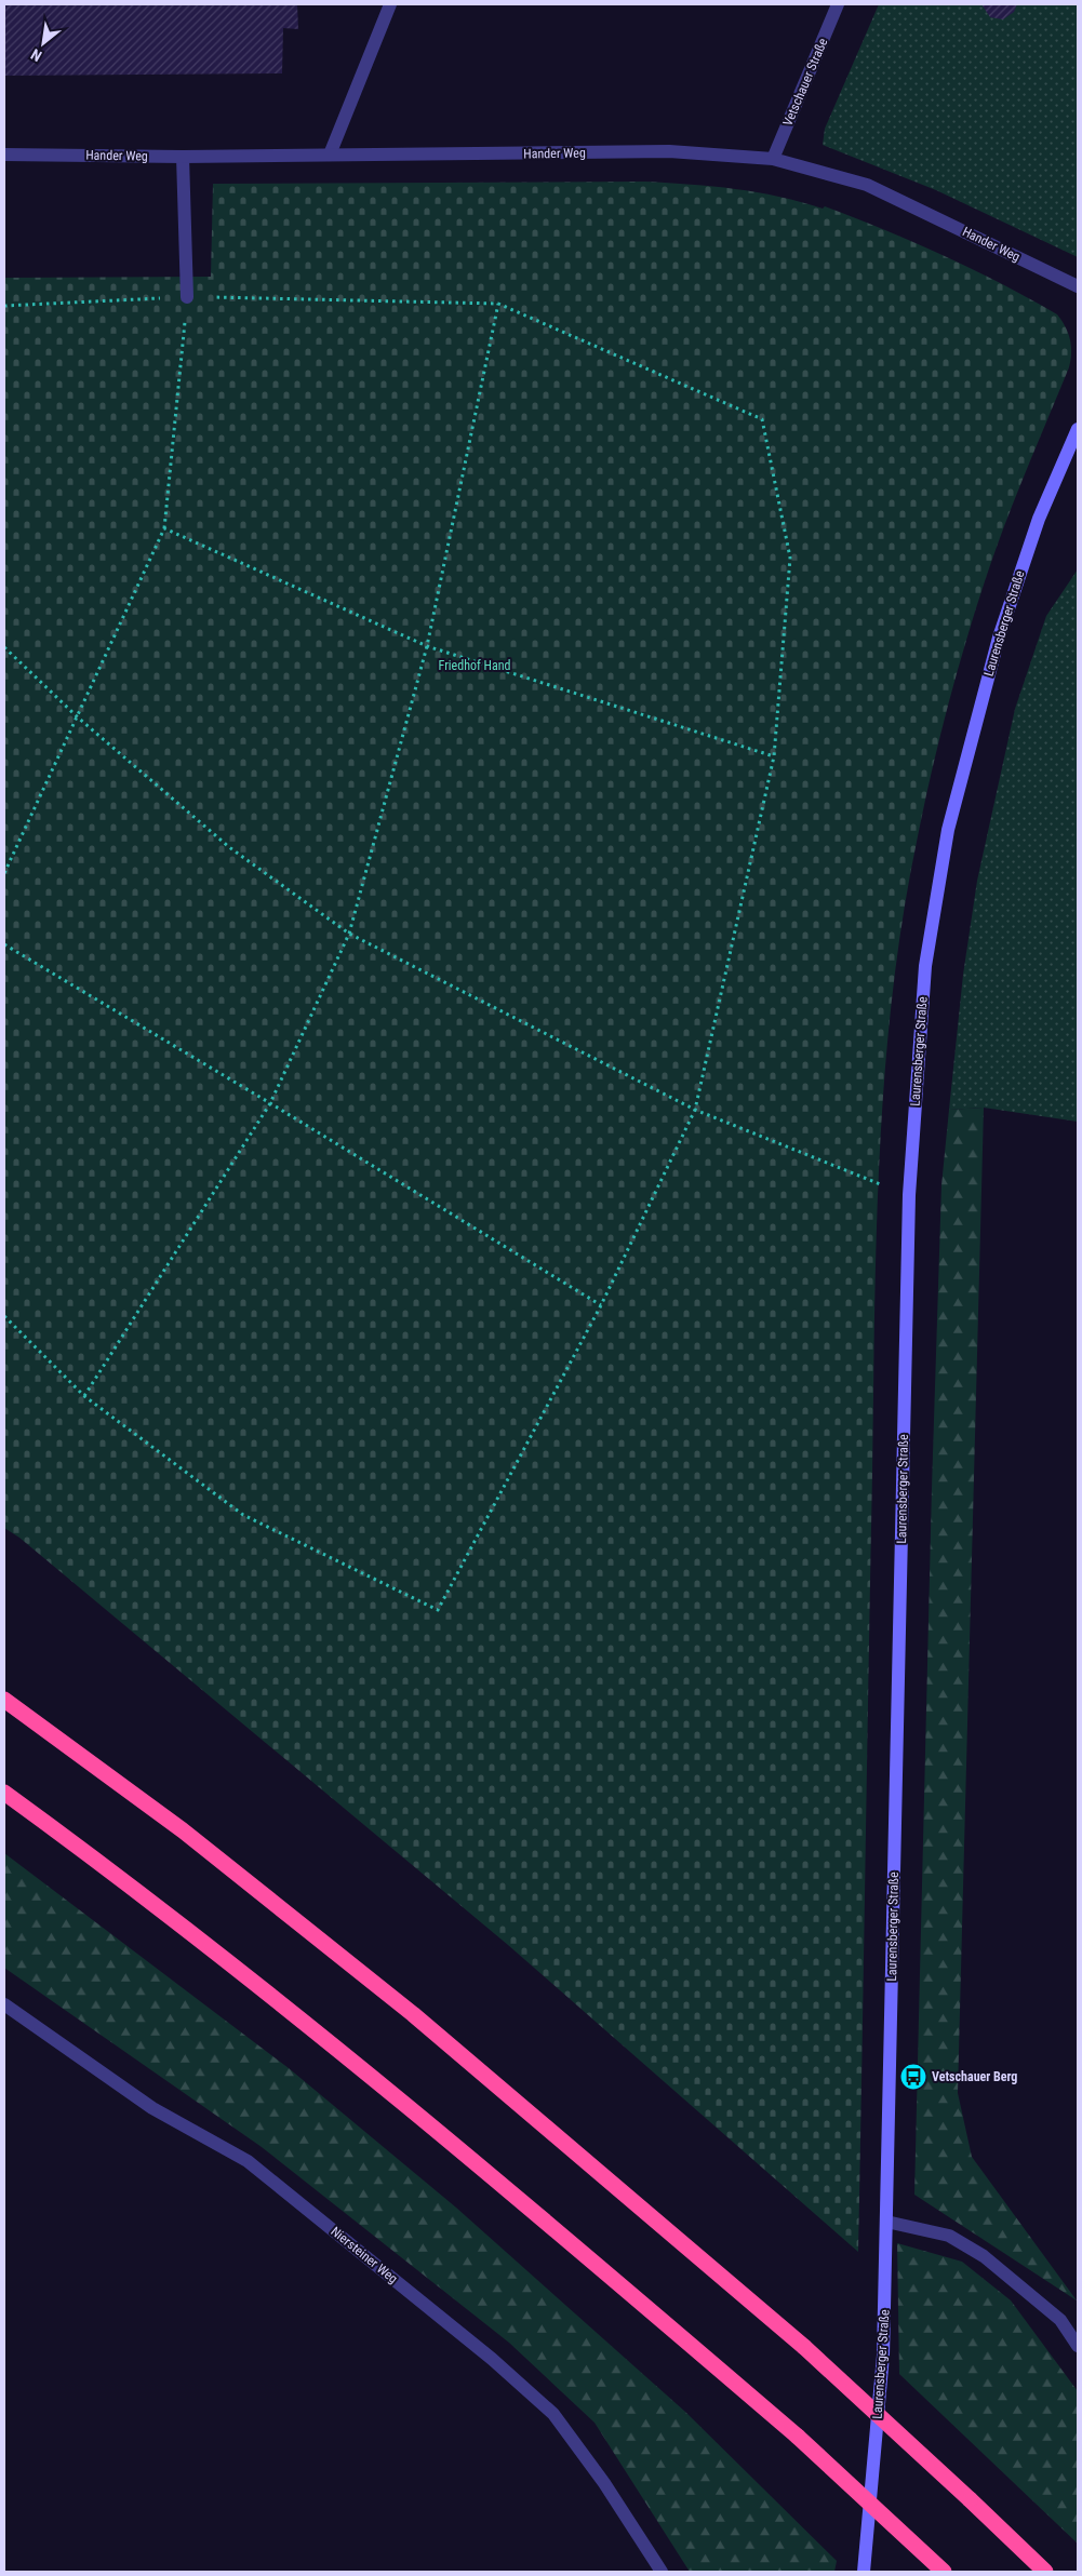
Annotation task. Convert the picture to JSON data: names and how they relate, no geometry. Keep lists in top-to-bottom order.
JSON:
{
  "streets": {
    "street": [
      "Vetschauer Straße",
      "Hander Weg",
      "Laurensberger Straße",
      "Niersteiner Weg"
    ]
  },
  "crossings": [
    ["Vetschauer Straße", "Hander Weg"]
  ],
  "parks": ["Friedhof Hand"],
  "places": {
    "bus stop": ["Vetschauer Berg"]
  },
  "north": "bottom left"
}
